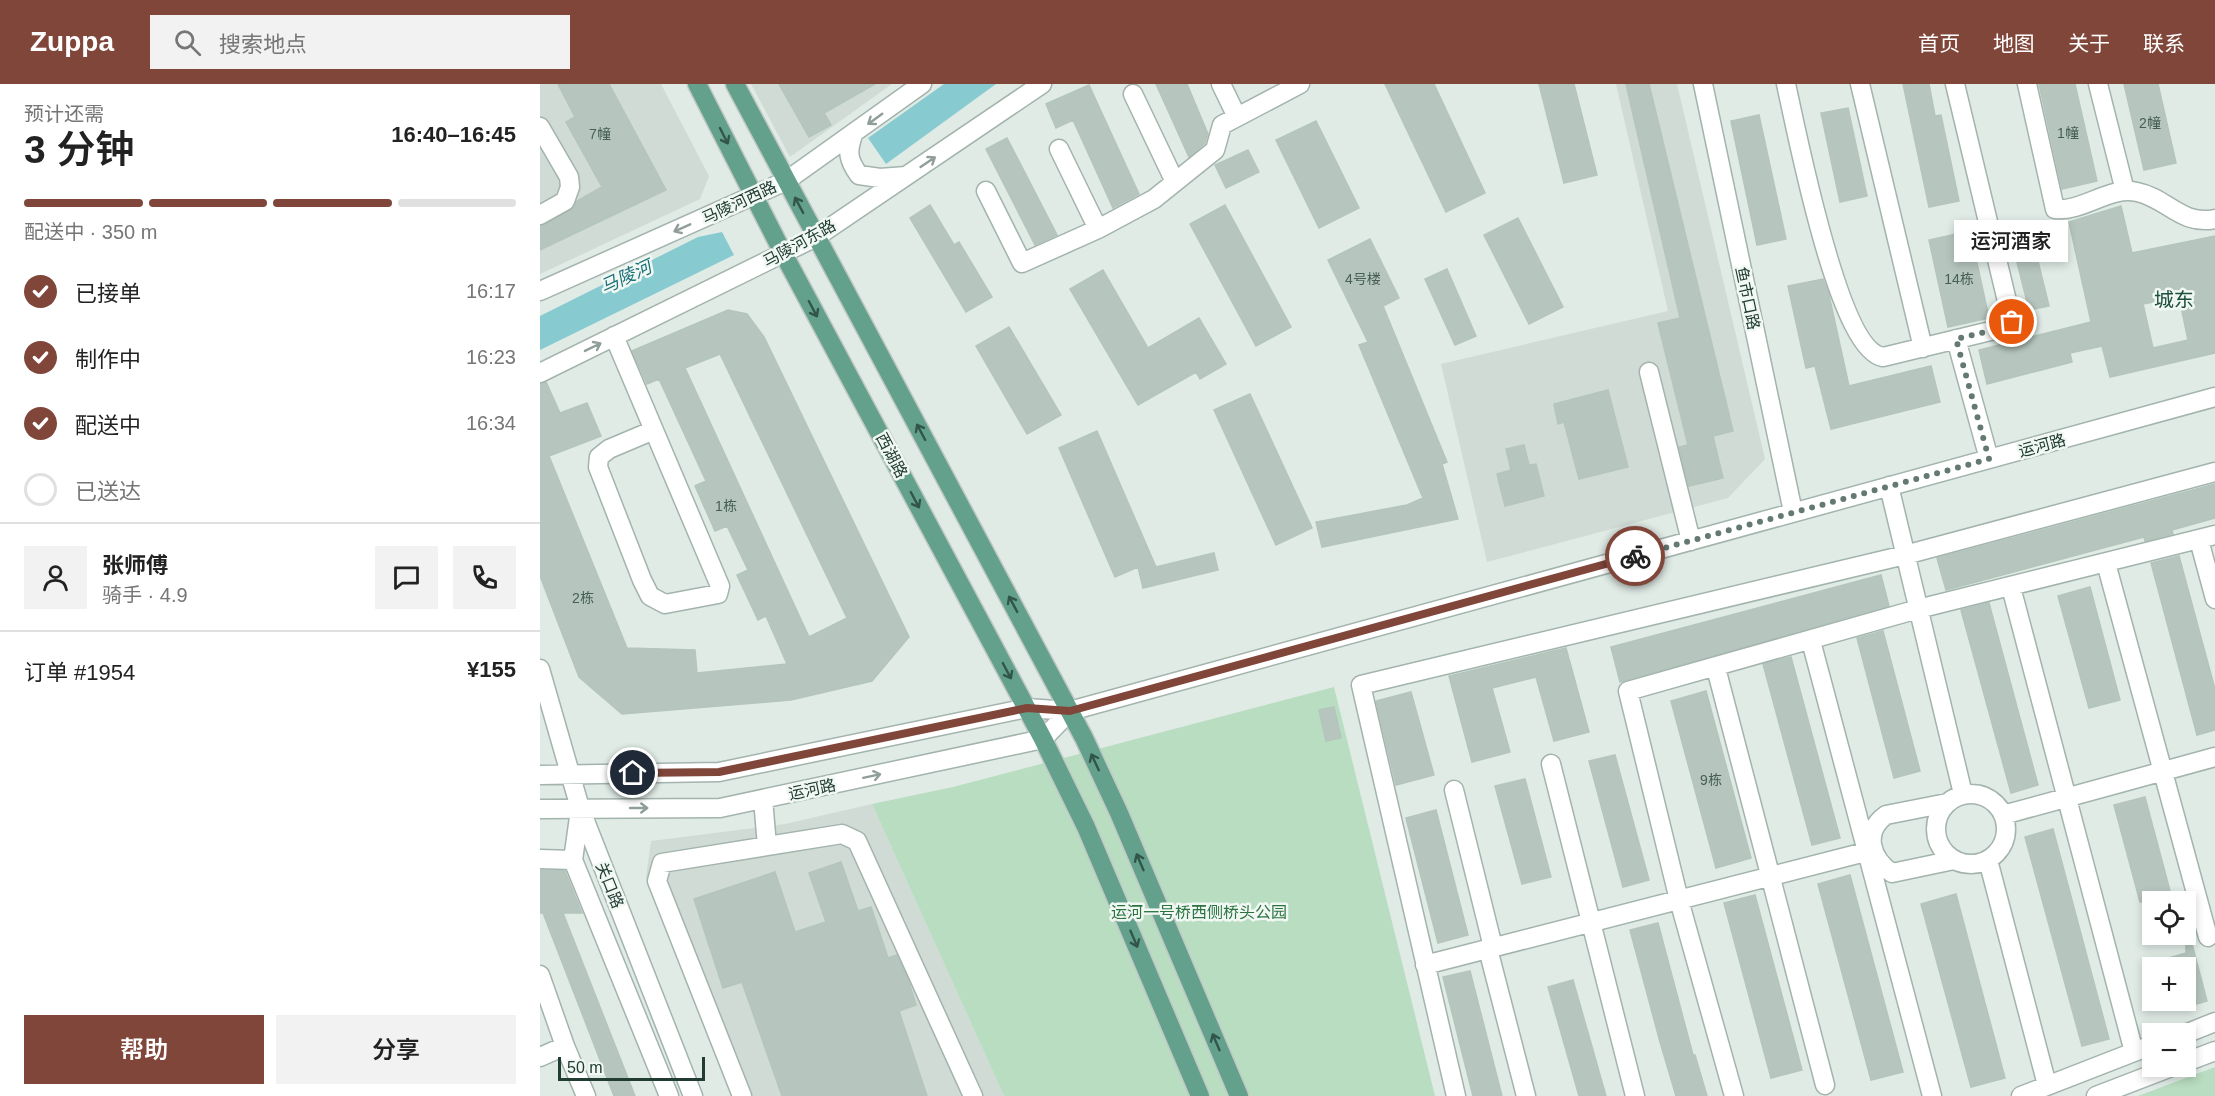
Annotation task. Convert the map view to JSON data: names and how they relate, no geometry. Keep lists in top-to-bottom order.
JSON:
{
  "streets": {
    "main road": ["西湖路"],
    "street": [
      "马陵河西路",
      "马陵河东路",
      "鱼市口路",
      "运河路",
      "关口路"
    ]
  },
  "crossings": [
    ["马陵河西路", "西湖路"],
    ["马陵河东路", "西湖路"],
    ["鱼市口路", "运河路"],
    ["运河路", "西湖路"],
    ["运河路", "关口路"]
  ],
  "one_way": ["马陵河西路", "马陵河东路"],
  "districts": ["城东"],
  "water": ["马陵河"],
  "parks": ["运河一号桥西侧桥头公园"],
  "places": ["运河酒家"],
  "house_numbers": [
    "2幢",
    "1幢",
    "7幢",
    "4号楼",
    "14栋",
    "1栋",
    "2栋",
    "9栋"
  ],
  "scale_bar": "50 m",
  "page": {
    "header": "Zuppa",
    "search": "搜索地点",
    "nav": [
      "首页",
      "地图",
      "关于",
      "联系"
    ],
    "heading": ["3 分钟", "预计还需", "16:40–16:45"],
    "panel": [
      "张师傅",
      "骑手 · 4.9",
      "订单 #1954",
      "¥155"
    ],
    "bar": "配送中 · 350 m",
    "bubble": "运河酒家",
    "list": [
      ["已接单", "16:17"],
      ["制作中", "16:23"],
      ["配送中", "16:34"],
      "已送达"
    ],
    "map_buttons": ["+", "−"],
    "buttons": ["帮助", "分享"],
    "scale": "50 m"
  }
}
